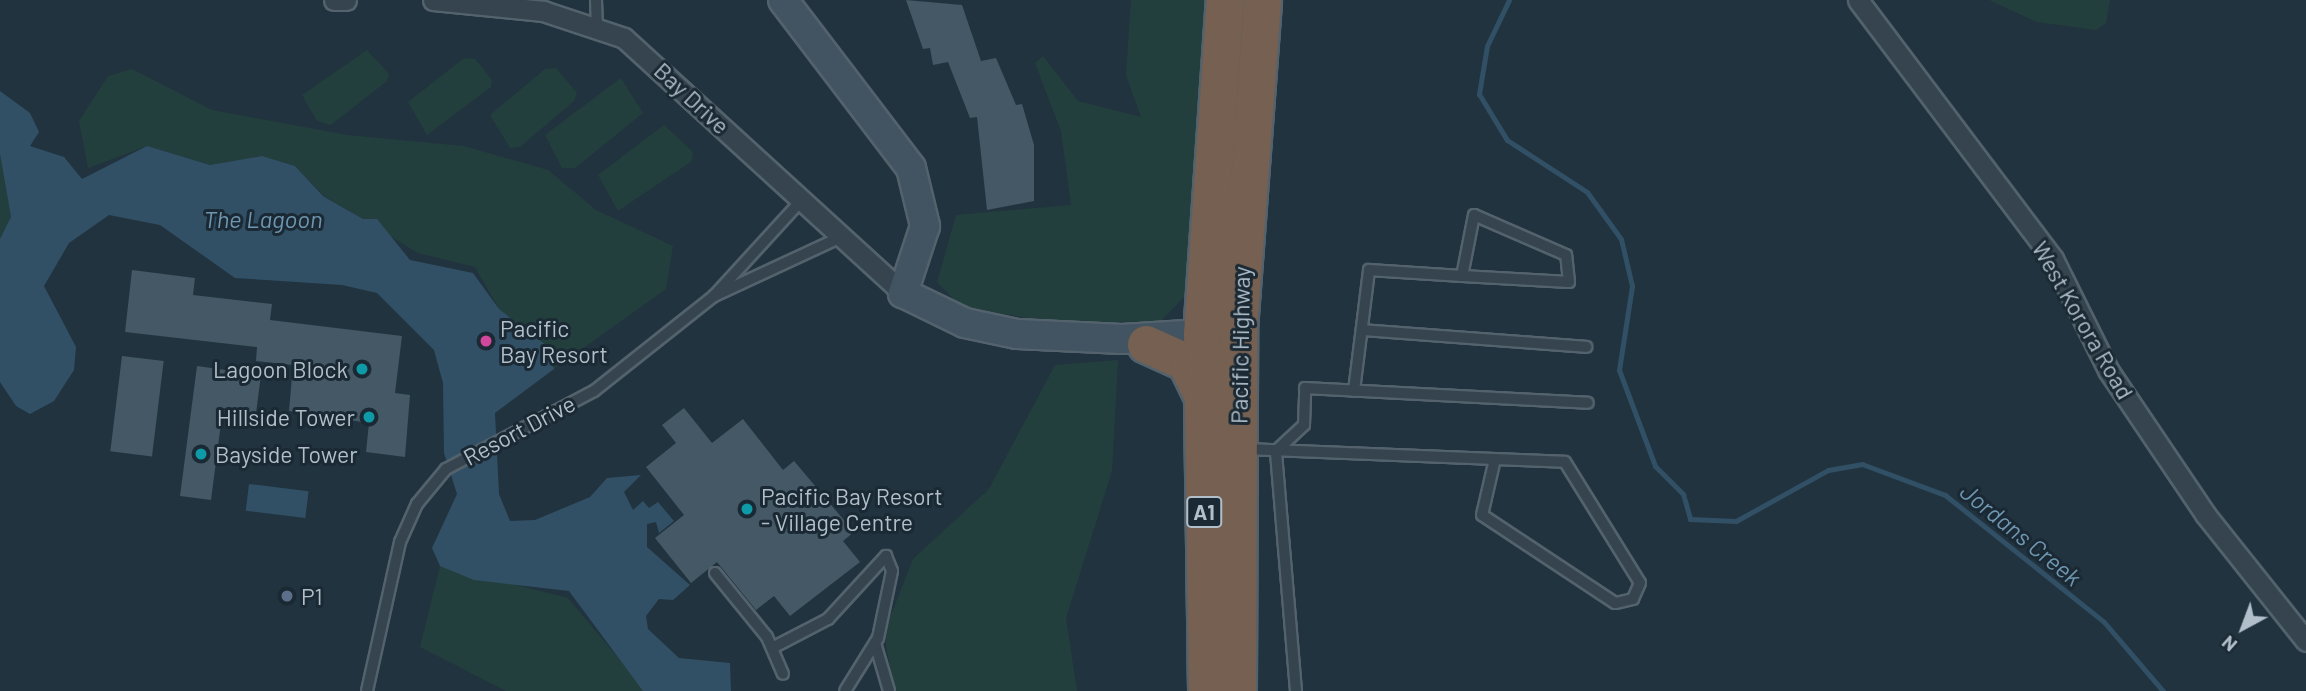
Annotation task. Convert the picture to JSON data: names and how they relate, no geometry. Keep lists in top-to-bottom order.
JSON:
{
  "streets": {
    "highway": ["Pacific Highway", "A1"],
    "street": ["Bay Drive", "West Korora Road"],
    "lane": ["Resort Drive"]
  },
  "crossings": [
    ["Bay Drive", "Resort Drive"]
  ],
  "water": ["The Lagoon", "Jordans Creek"],
  "places": [
    "Pacific Bay Resort",
    "Lagoon Block",
    "Hillside Tower",
    "Bayside Tower",
    "Pacific Bay Resort - Village Centre",
    "P1"
  ],
  "north": "bottom left"
}
